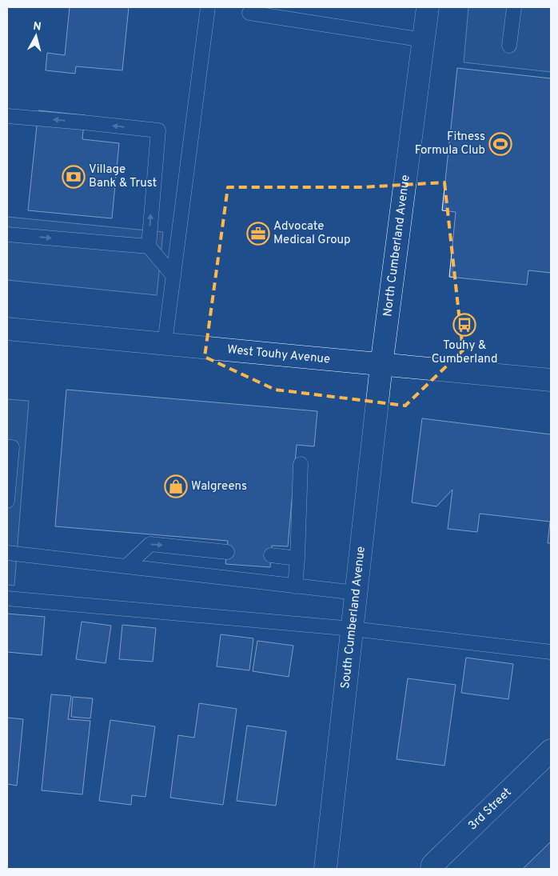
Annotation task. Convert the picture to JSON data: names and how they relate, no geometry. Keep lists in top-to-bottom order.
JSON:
{
  "streets": {
    "street": [
      "North Cumberland Avenue",
      "West Touhy Avenue",
      "South Cumberland Avenue",
      "3rd Street"
    ]
  },
  "crossings": [
    ["North Cumberland Avenue", "West Touhy Avenue"],
    ["North Cumberland Avenue", "South Cumberland Avenue"],
    ["West Touhy Avenue", "South Cumberland Avenue"]
  ],
  "places": {
    "sports": ["Fitness Formula Club"],
    "bank": ["Village Bank & Trust"],
    "office": ["Advocate Medical Group"],
    "bus stop": ["Touhy & Cumberland"],
    "shop": ["Walgreens"]
  },
  "north": "top"
}
